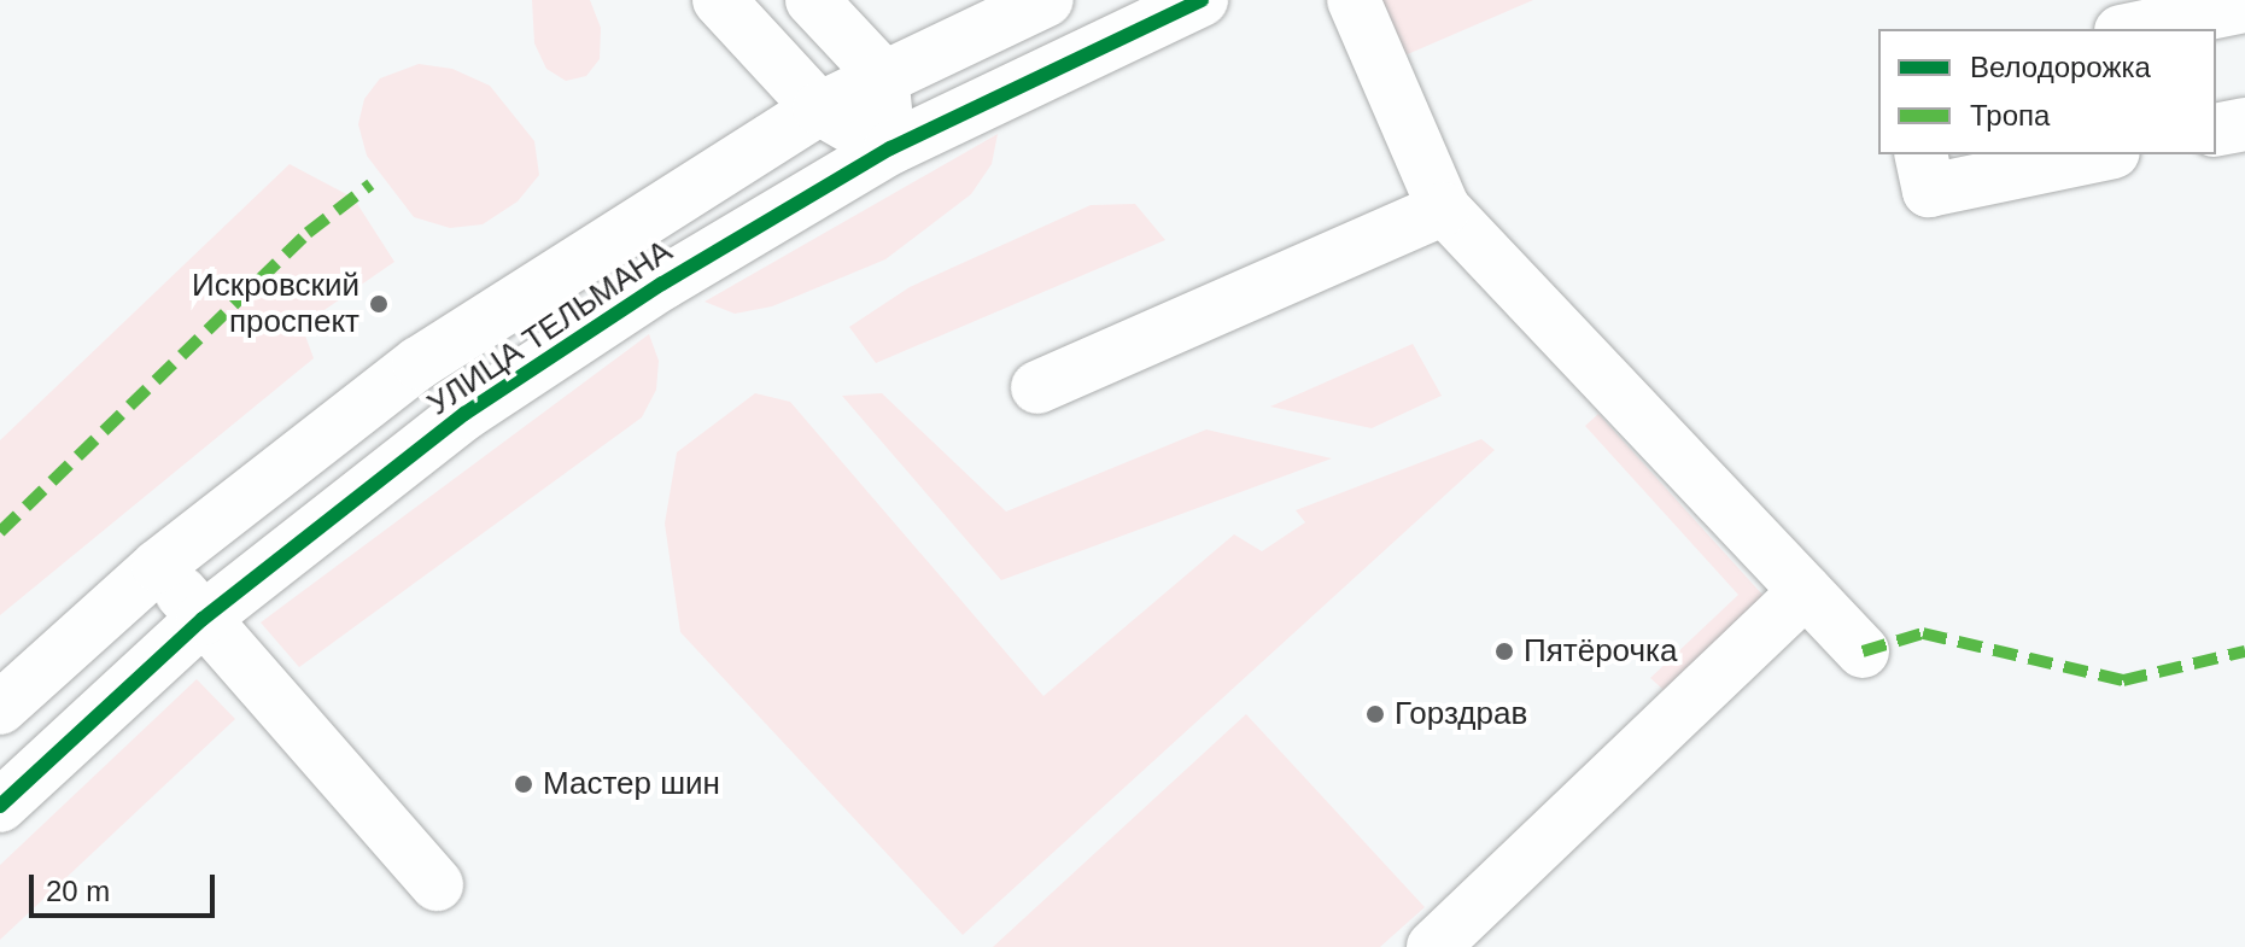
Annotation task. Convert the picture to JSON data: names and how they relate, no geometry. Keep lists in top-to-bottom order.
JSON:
{
  "streets": {
    "street": ["УЛИЦА ТЕЛЬМАНА"]
  },
  "places": [
    "Искровский проспект",
    "Пятёрочка",
    "Горздрав",
    "Мастер шин"
  ],
  "legend": ["Велодорожка", "Тропа"],
  "scale_bar": "20 m"
}
